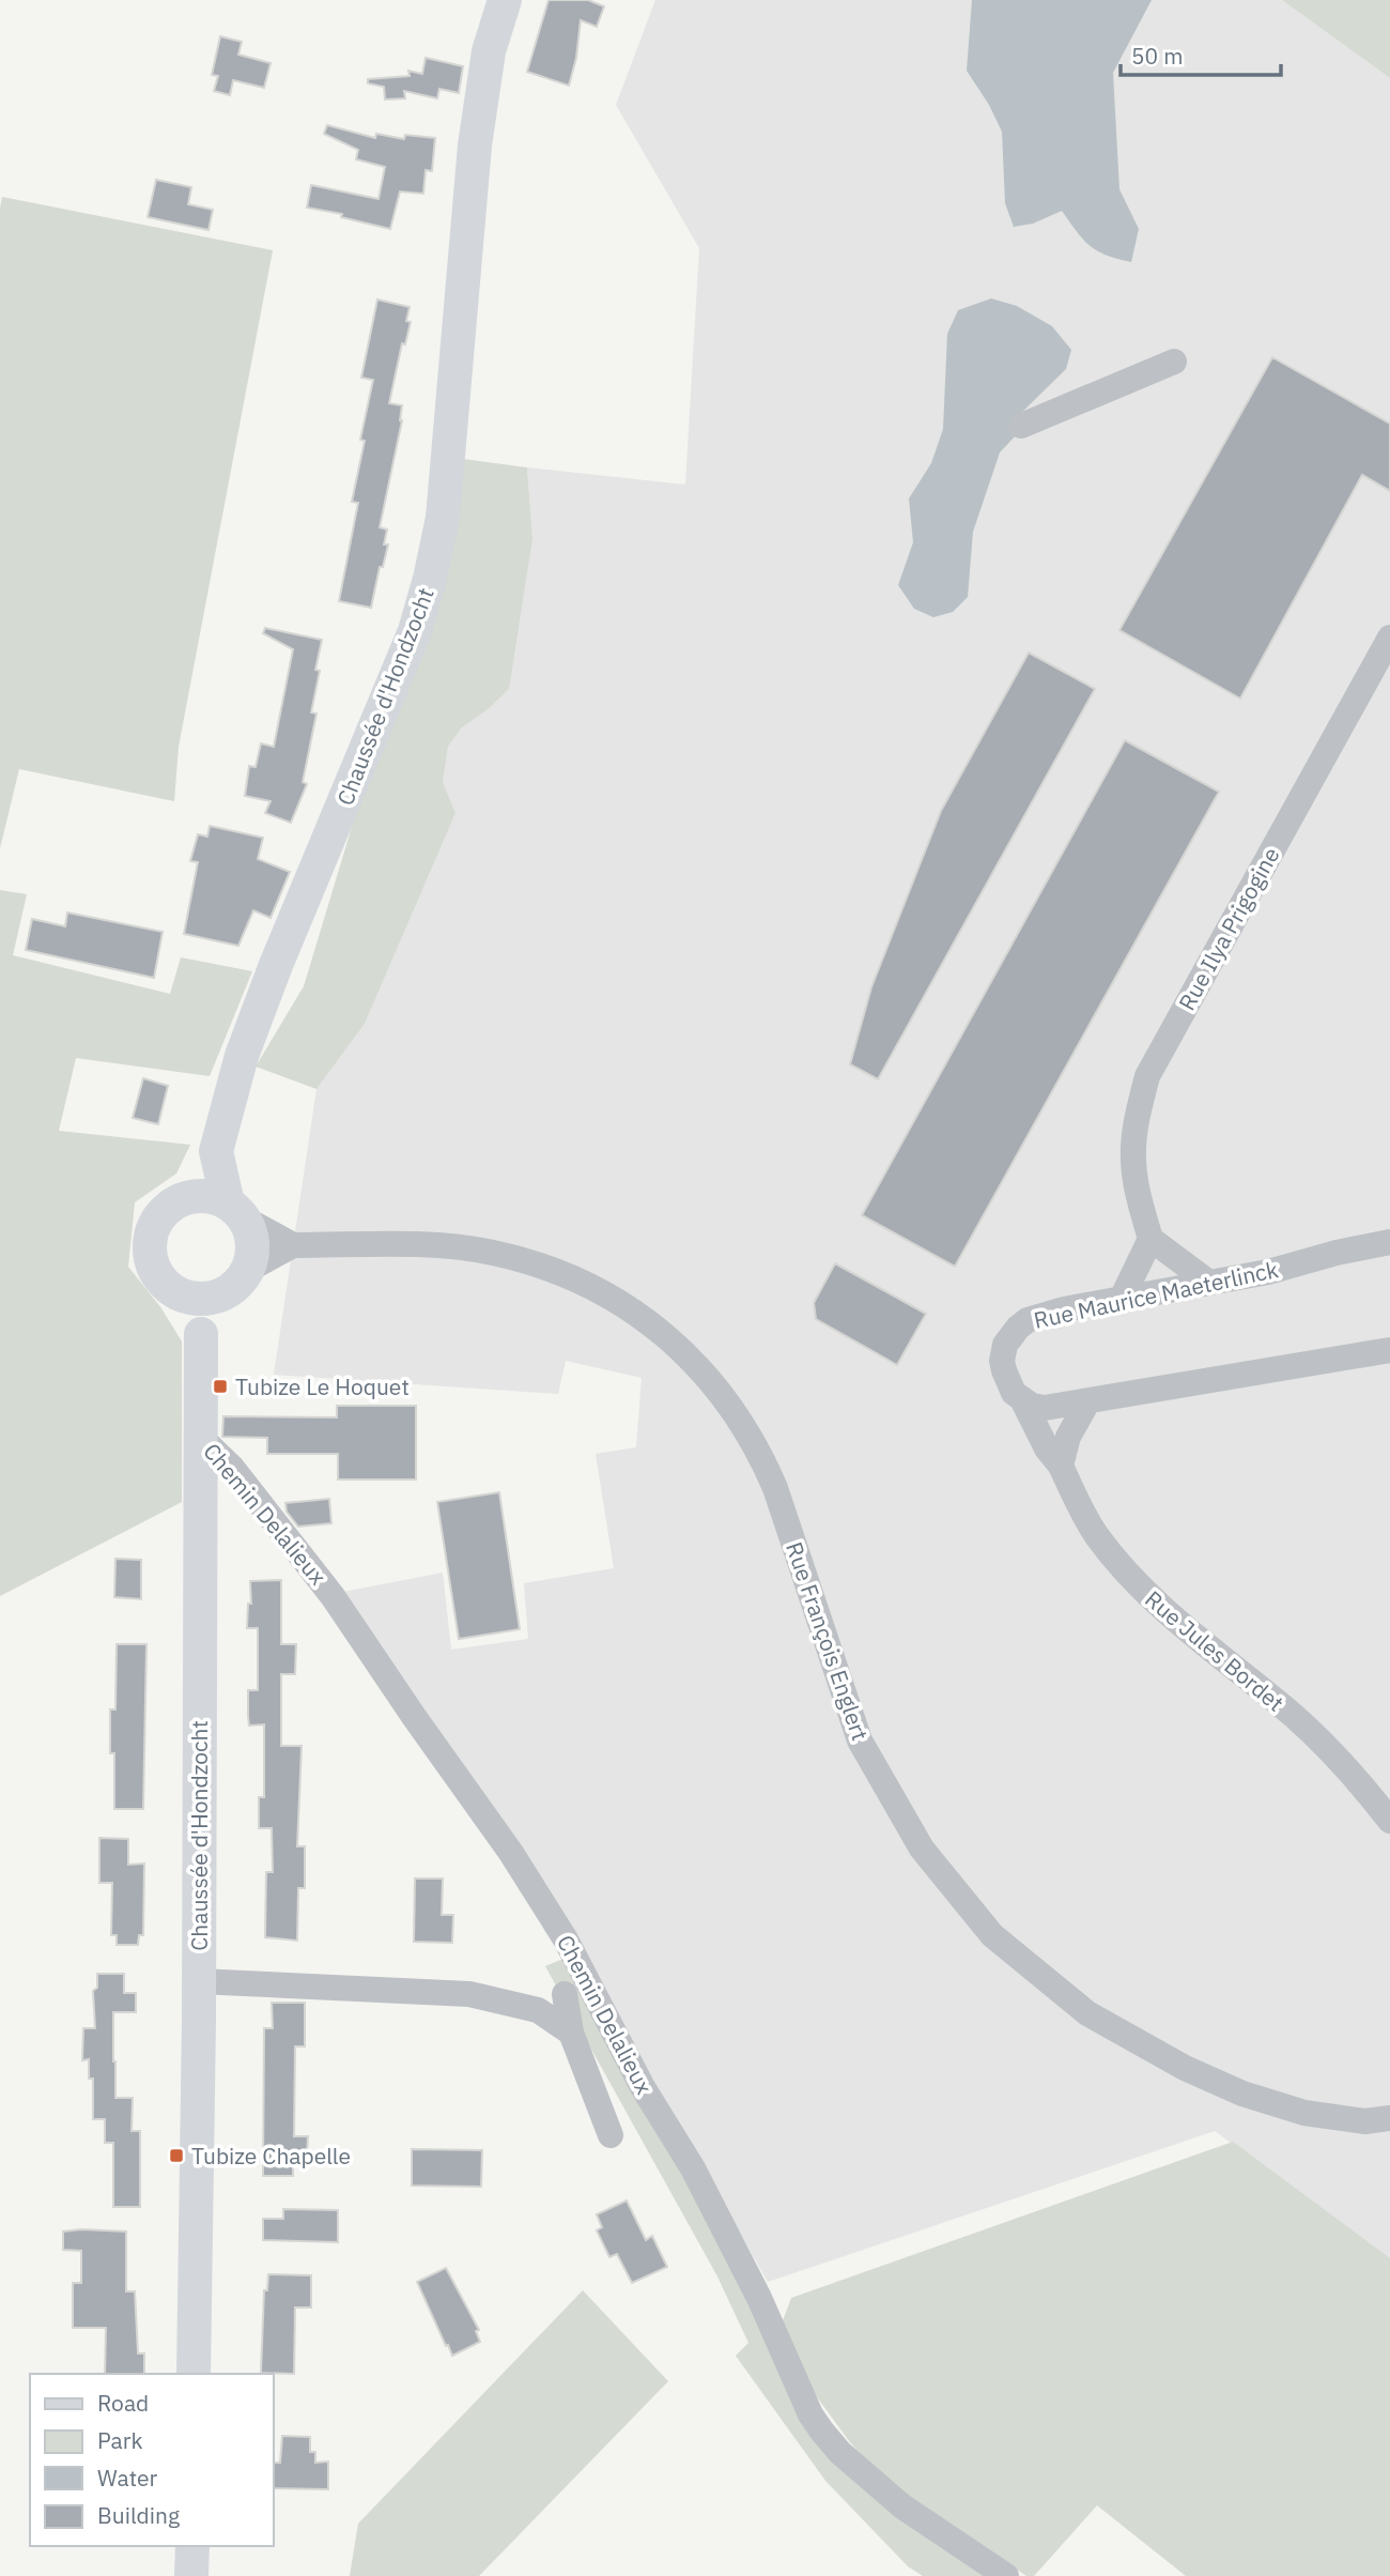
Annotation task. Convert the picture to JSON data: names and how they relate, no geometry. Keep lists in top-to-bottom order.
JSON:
{
  "streets": {
    "main road": ["Chaussée d'Hondzocht"],
    "street": [
      "Rue Ilya Prigogine",
      "Rue Maurice Maeterlinck",
      "Chemin Delalieux",
      "Rue François Englert",
      "Rue Jules Bordet"
    ]
  },
  "crossings": [
    ["Chaussée d'Hondzocht", "Chemin Delalieux"],
    ["Rue Maurice Maeterlinck", "Rue Jules Bordet"]
  ],
  "places": {
    "transit": ["Tubize Le Hoquet", "Tubize Chapelle"]
  },
  "legend": [
    "Road",
    "Park",
    "Water",
    "Building"
  ],
  "scale_bar": "50 m"
}
